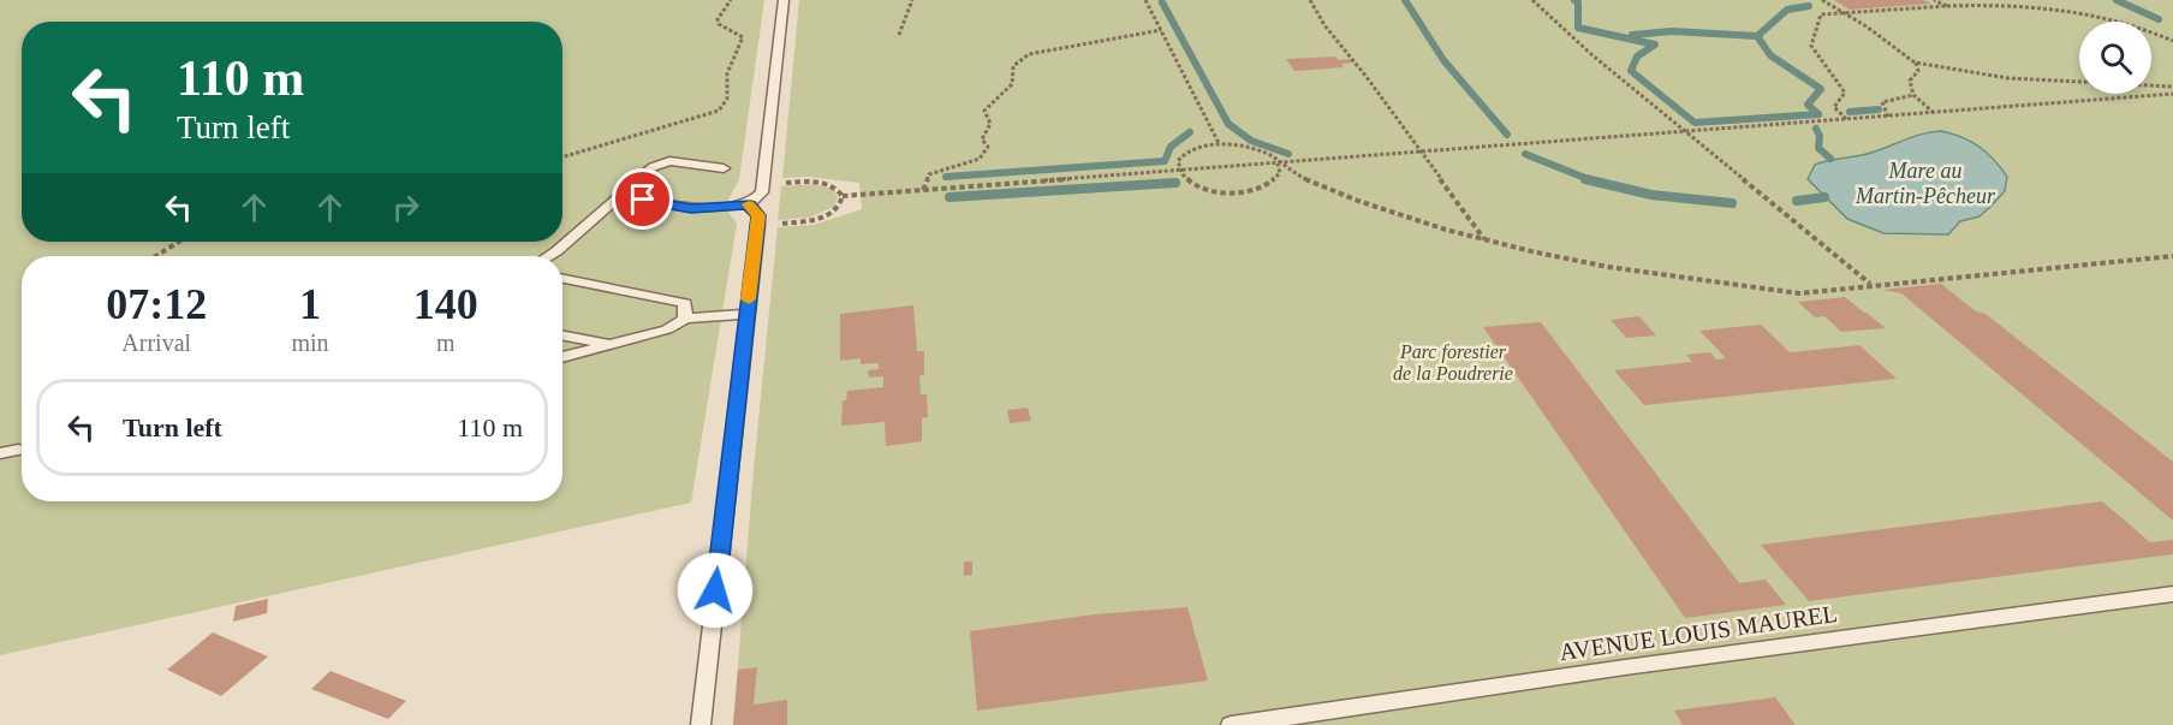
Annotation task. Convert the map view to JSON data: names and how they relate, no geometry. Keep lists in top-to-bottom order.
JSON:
{
  "streets": {
    "lane": ["AVENUE LOUIS MAUREL"]
  },
  "water": ["Mare au Martin-Pêcheur"],
  "parks": ["Parc forestier de la Poudrerie"],
  "page": {
    "turn": ["110 m", "Turn left"],
    "eta": [
      "07:12",
      "Arrival",
      "1",
      "min",
      "140",
      "m"
    ],
    "list": [
      {
        "name": "Turn left",
        "value": "110 m"
      }
    ]
  }
}
